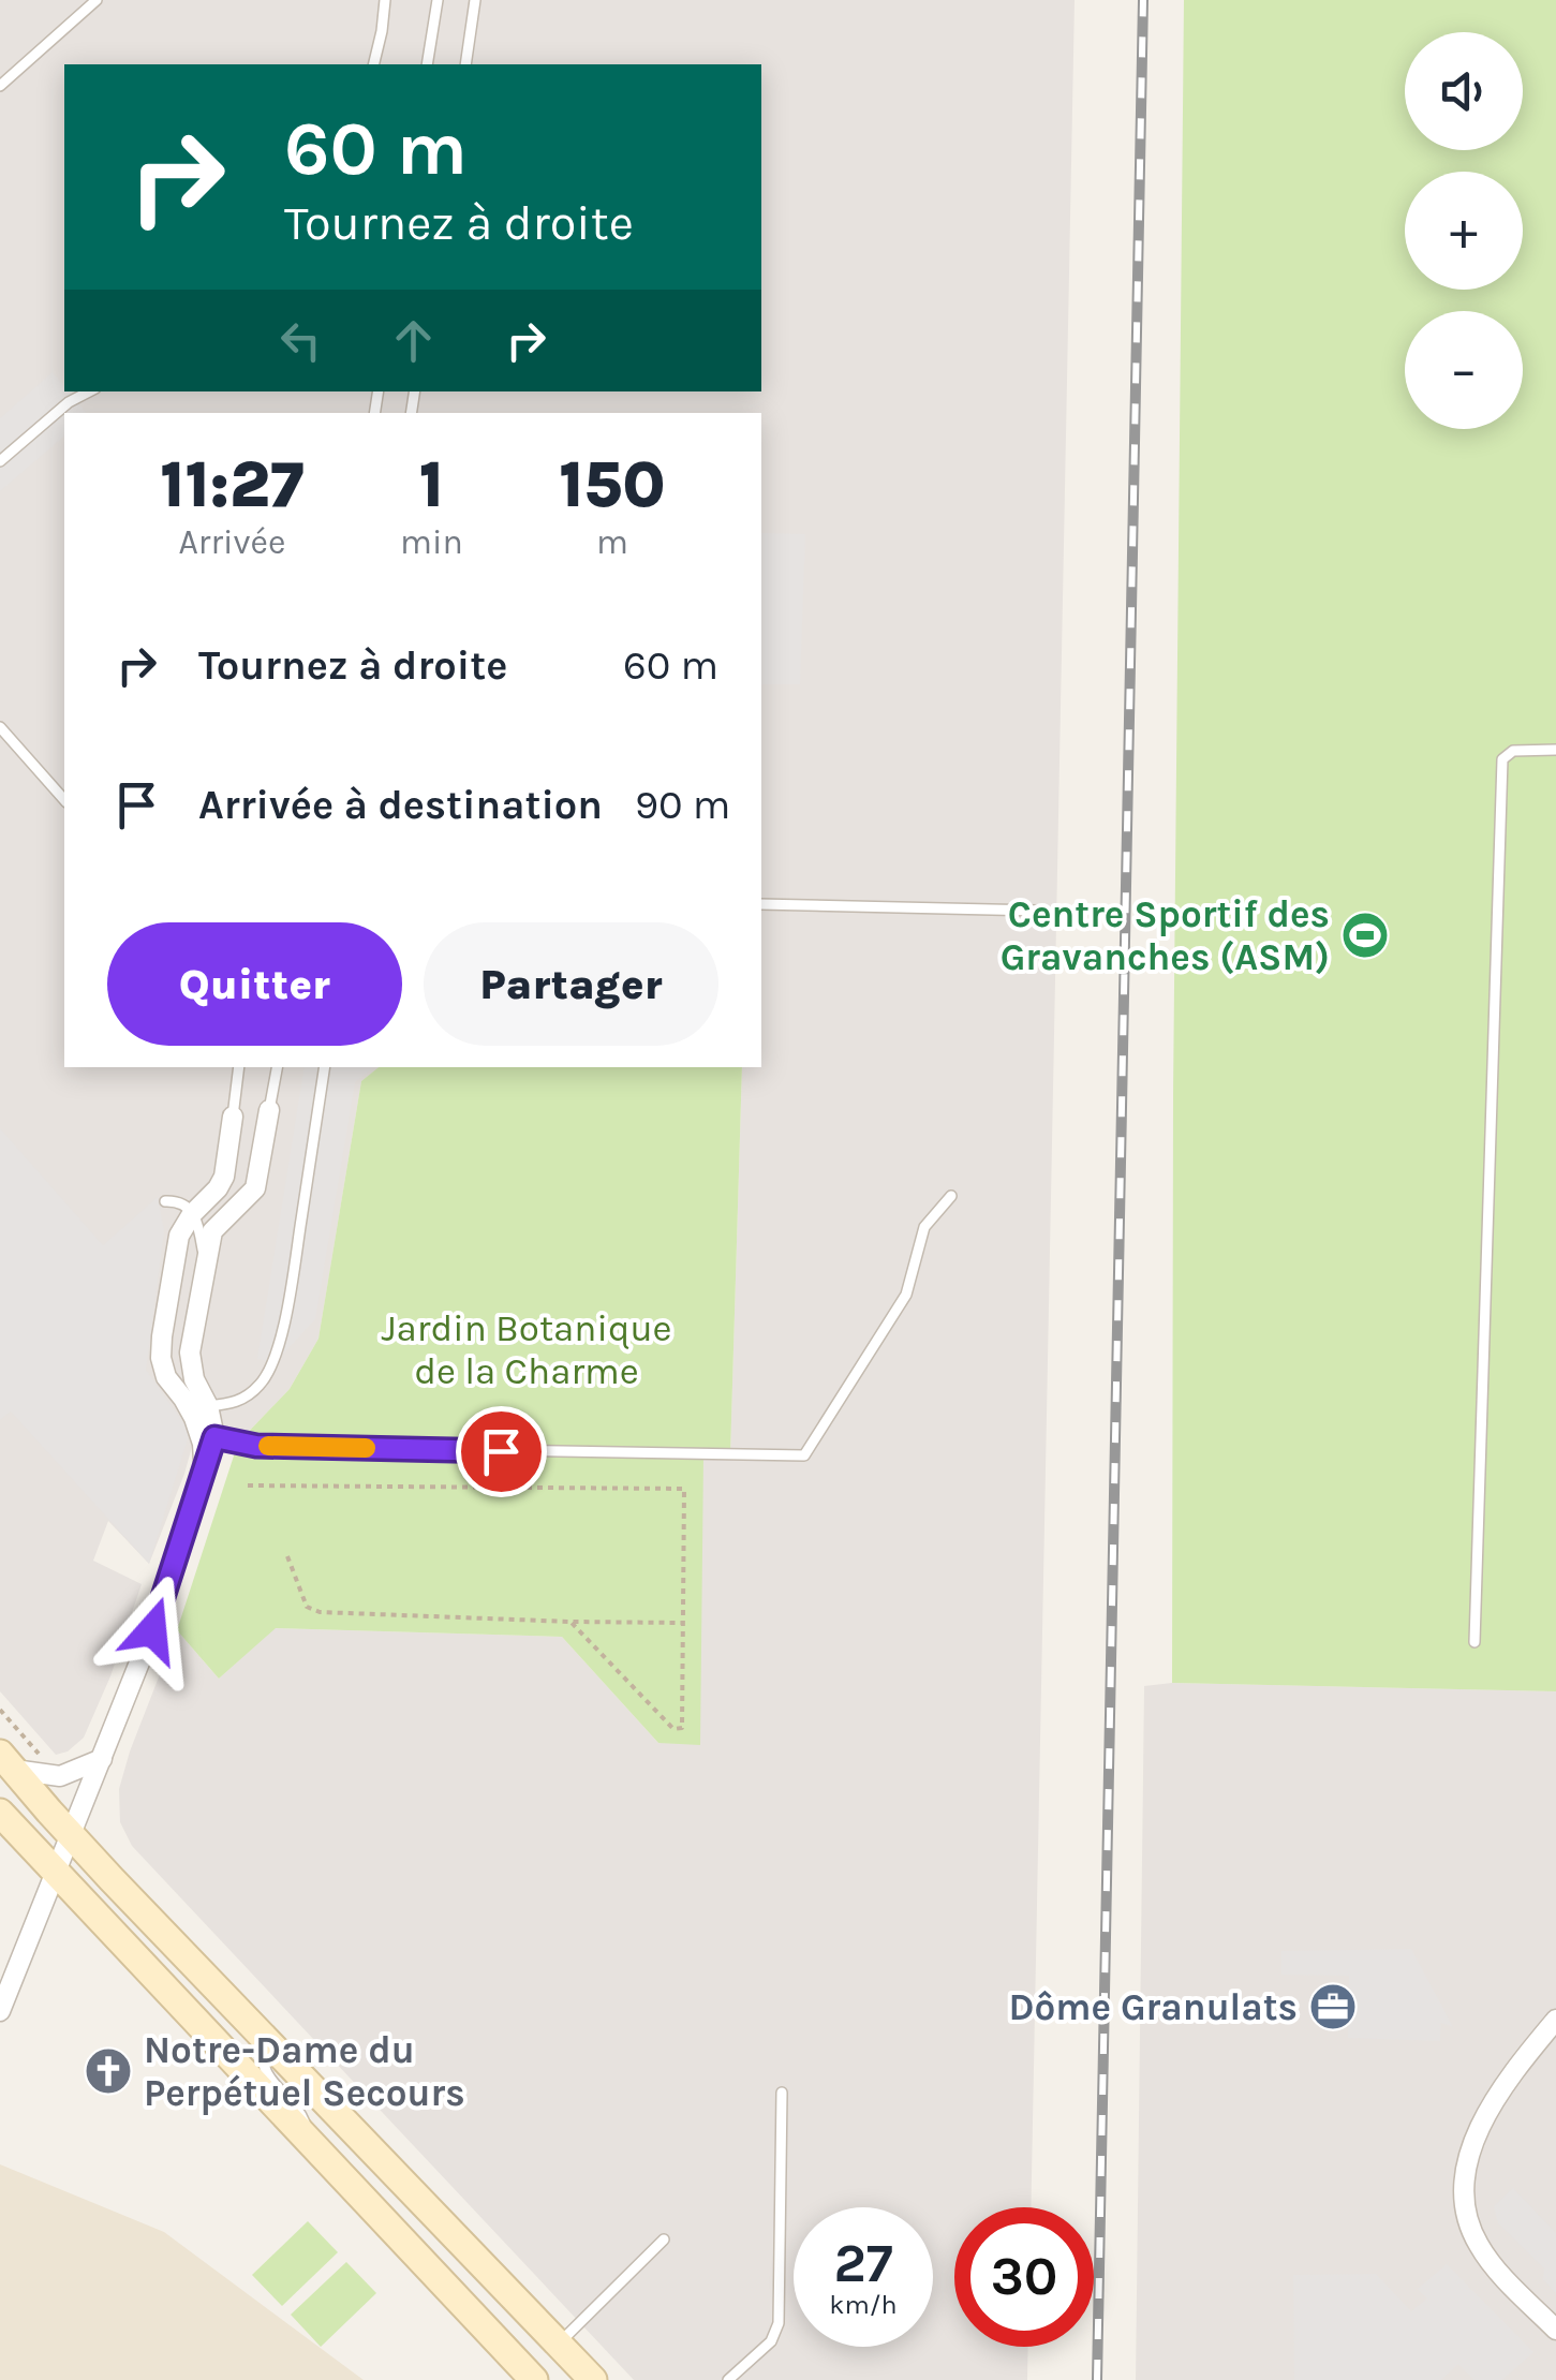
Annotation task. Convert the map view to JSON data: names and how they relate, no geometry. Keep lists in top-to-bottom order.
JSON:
{
  "parks": ["Jardin Botanique de la Charme"],
  "places": {
    "sports": ["Centre Sportif des Gravanches (ASM)"],
    "office": ["Dôme Granulats"],
    "church": ["Notre-Dame du Perpétuel Secours"]
  },
  "page": {
    "map_buttons": ["+", "−"],
    "turn": ["60 m", "Tournez à droite"],
    "eta": [
      "11:27",
      "Arrivée",
      "1",
      "min",
      "150",
      "m"
    ],
    "list": [
      {
        "name": "Tournez à droite",
        "value": "60 m"
      },
      {
        "name": "Arrivée à destination",
        "value": "90 m"
      }
    ],
    "buttons": ["Quitter", "Partager"],
    "speed": "27 km/h",
    "limit": "30"
  }
}
